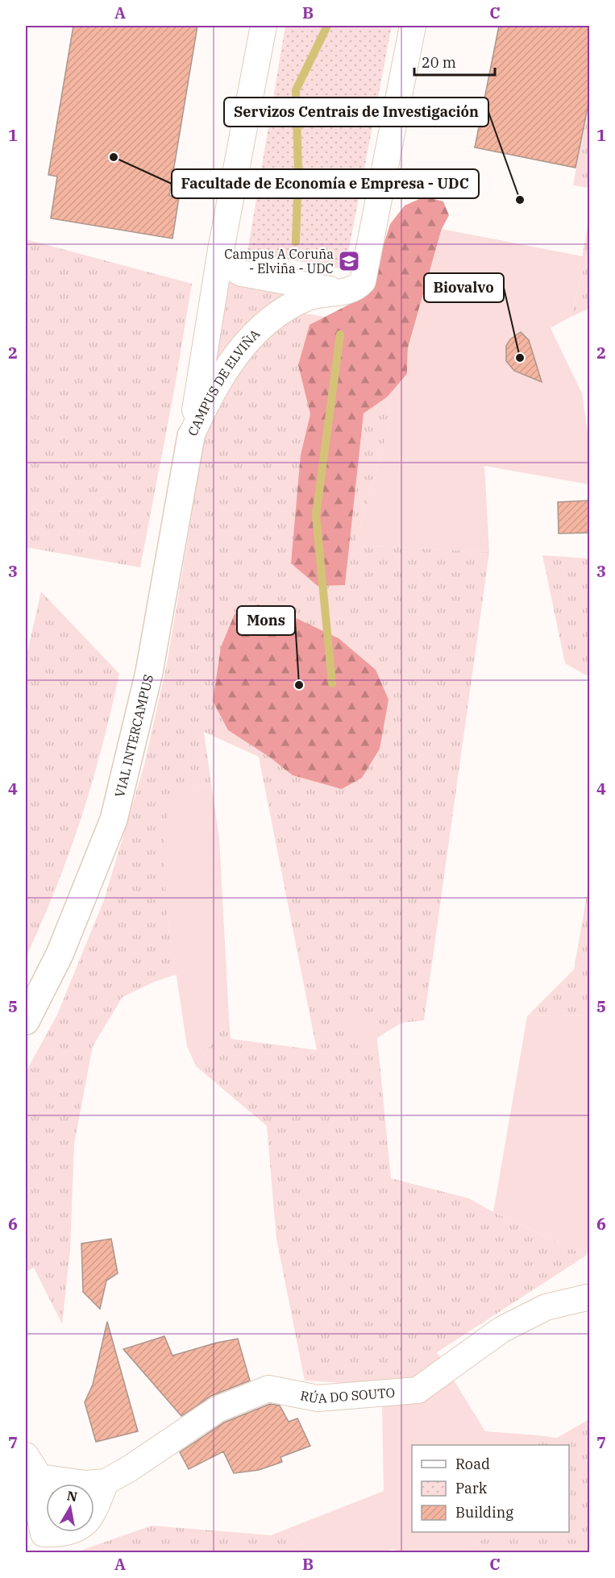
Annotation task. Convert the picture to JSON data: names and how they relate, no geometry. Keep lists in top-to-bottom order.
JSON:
{
  "streets": {
    "street": ["CAMPUS DE ELVIÑA", "VIAL INTERCAMPUS", "RÚA DO SOUTO"]
  },
  "crossings": [
    ["CAMPUS DE ELVIÑA", "VIAL INTERCAMPUS"]
  ],
  "places": {
    "other": [
      "Facultade de Economía e Empresa - UDC",
      "Servizos Centrais de Investigación",
      "Biovalvo",
      "Mons"
    ],
    "school or university": ["Campus A Coruña - Elviña - UDC"]
  },
  "legend": ["Road", "Park", "Building"],
  "scale_bar": "20 m",
  "north": "top",
  "grid": {
    "columns": ["A", "B", "C"],
    "rows": [
      "1",
      "2",
      "3",
      "4",
      "5",
      "6",
      "7"
    ]
  }
}
